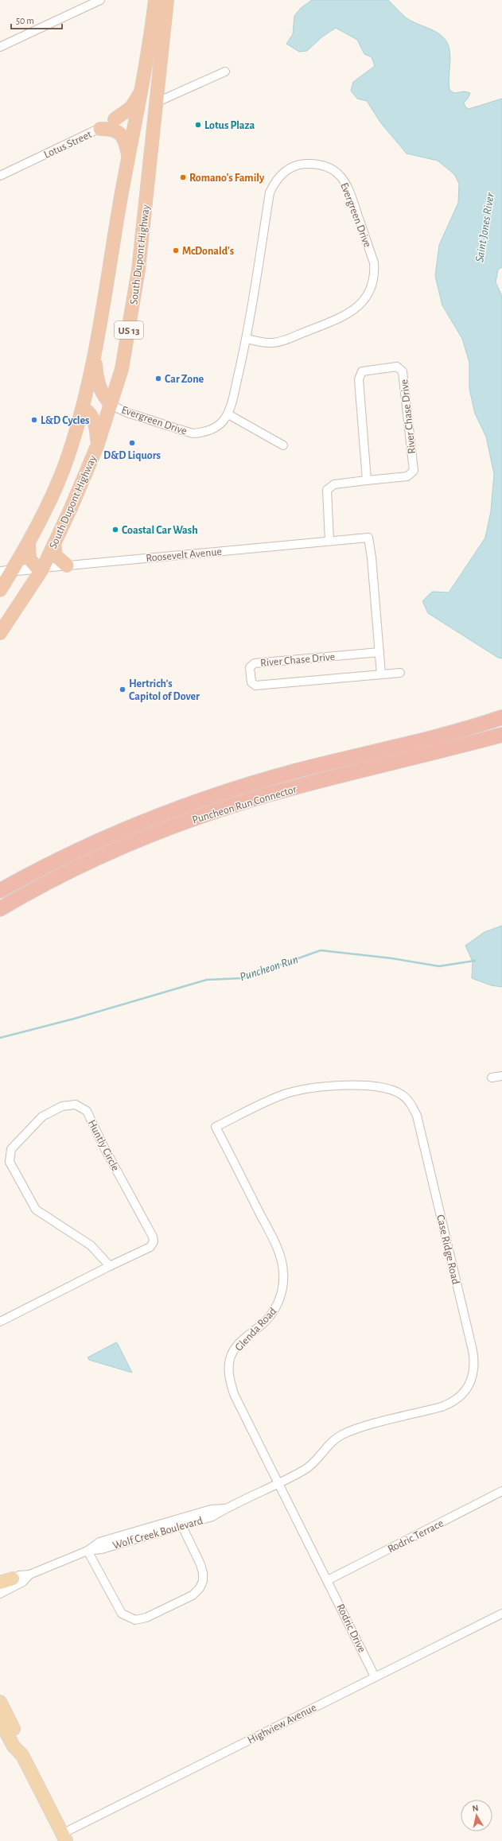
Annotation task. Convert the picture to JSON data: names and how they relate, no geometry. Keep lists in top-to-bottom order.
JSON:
{
  "streets": {
    "highway": ["South Dupont Highway", "US 13", "Puncheon Run Connector"],
    "street": [
      "Lotus Street",
      "Evergreen Drive",
      "River Chase Drive",
      "Roosevelt Avenue",
      "Huntly Circle",
      "Case Ridge Road",
      "Glenda Road",
      "Wolf Creek Boulevard",
      "Rodric Terrace",
      "Rodric Drive",
      "Highview Avenue"
    ]
  },
  "crossings": [
    ["Lotus Street", "South Dupont Highway"],
    ["Evergreen Drive", "South Dupont Highway"],
    ["South Dupont Highway", "Roosevelt Avenue"],
    ["River Chase Drive", "Roosevelt Avenue"],
    ["Case Ridge Road", "Glenda Road"],
    ["Case Ridge Road", "Wolf Creek Boulevard"],
    ["Glenda Road", "Wolf Creek Boulevard"],
    ["Glenda Road", "Rodric Terrace"],
    ["Glenda Road", "Rodric Drive"],
    ["Rodric Terrace", "Rodric Drive"],
    ["Rodric Drive", "Highview Avenue"]
  ],
  "water": ["Saint Jones River", "Puncheon Run"],
  "places": [
    "Lotus Plaza",
    "Romano's Family",
    "McDonald's",
    "Car Zone",
    "L&D Cycles",
    "D&D Liquors",
    "Coastal Car Wash",
    "Hertrich’s Capitol of Dover"
  ],
  "scale_bar": "50 m",
  "north": "top"
}
